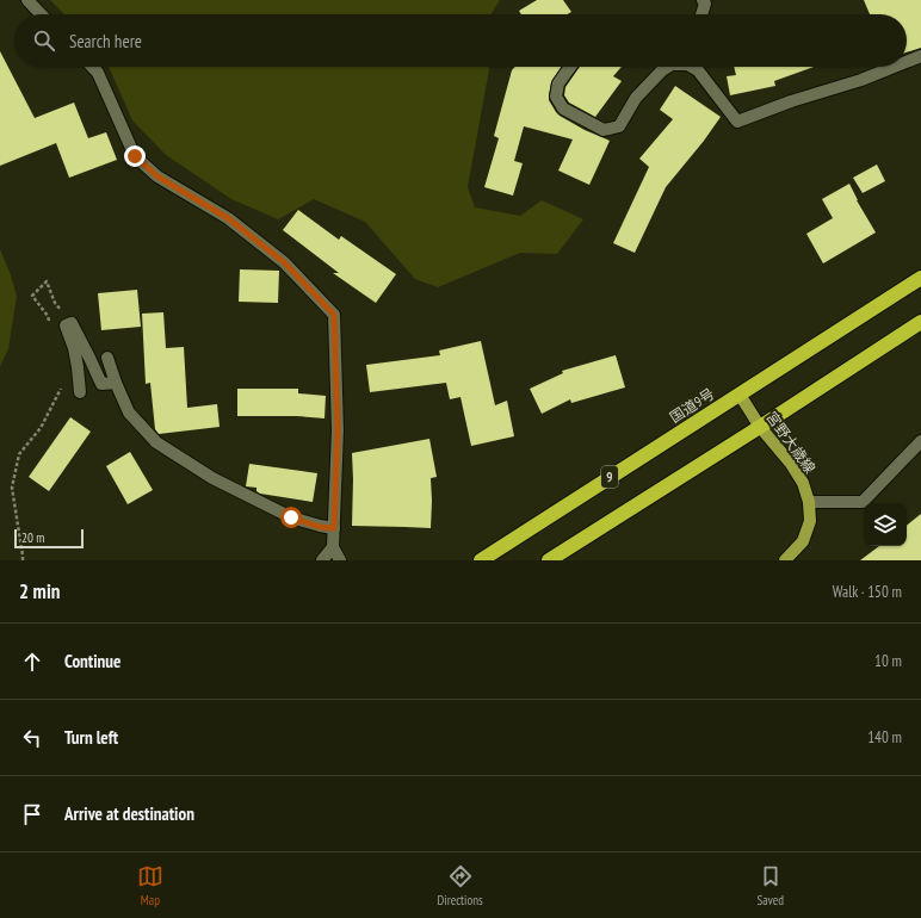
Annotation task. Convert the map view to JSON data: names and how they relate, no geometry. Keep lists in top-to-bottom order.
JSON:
{
  "streets": {
    "highway": ["国道9号", "9"],
    "main road": ["宮野大歳線"]
  },
  "crossings": [
    ["国道9号", "宮野大歳線"]
  ],
  "scale_bar": "20 m",
  "page": {
    "search": "Search here",
    "scale": "20 m",
    "heading": ["2 min", "Walk · 150 m"],
    "list": [
      ["Continue", "10 m"],
      ["Turn left", "140 m"],
      "Arrive at destination"
    ],
    "nav": ["Map", "Directions", "Saved"]
  }
}
